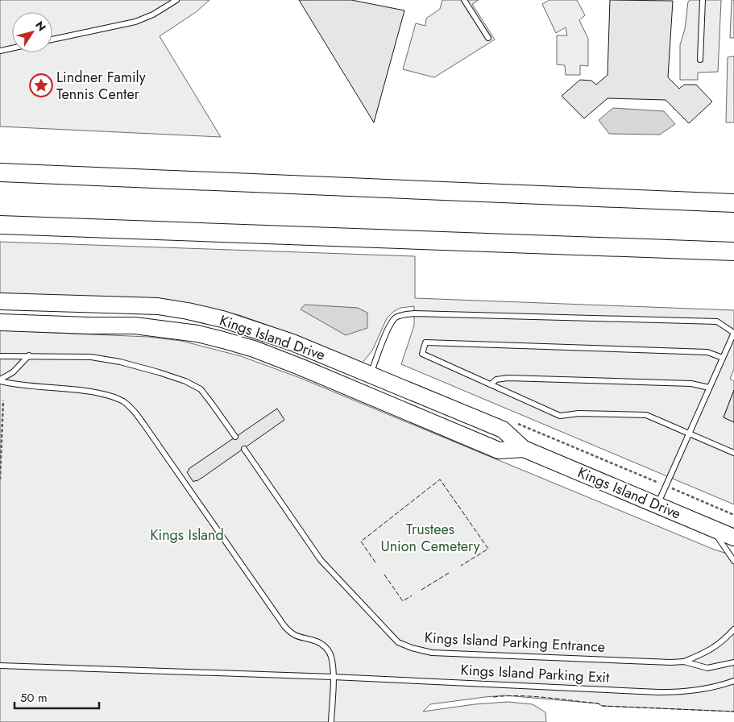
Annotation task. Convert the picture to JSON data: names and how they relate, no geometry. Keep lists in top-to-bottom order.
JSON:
{
  "streets": {
    "main road": ["Kings Island Drive"],
    "lane": ["Kings Island Parking Entrance", "Kings Island Parking Exit"]
  },
  "parks": ["Trustees Union Cemetery", "Kings Island"],
  "places": {
    "place": ["Lindner Family Tennis Center"]
  },
  "scale_bar": "50 m",
  "north": "top right"
}
